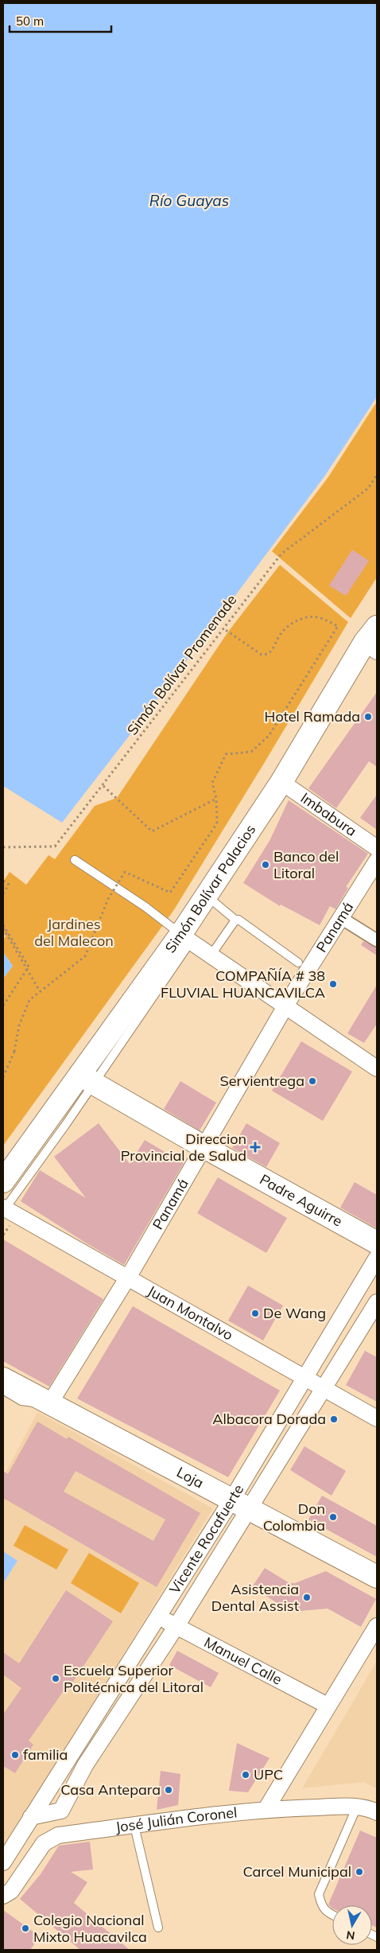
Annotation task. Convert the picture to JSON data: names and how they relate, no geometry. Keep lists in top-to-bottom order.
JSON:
{
  "streets": {
    "main road": ["Simón Bolívar Palacios", "Padre Aguirre", "Loja"],
    "street": [
      "Imbabura",
      "Panamá",
      "Juan Montalvo",
      "Vicente Rocafuerte",
      "Manuel Calle",
      "José Julián Coronel"
    ],
    "path": ["Simón Bolívar Promenade"]
  },
  "crossings": [
    ["Imbabura", "Simón Bolívar Palacios"],
    ["Simón Bolívar Palacios", "Padre Aguirre"],
    ["Panamá", "Padre Aguirre"],
    ["Panamá", "Juan Montalvo"],
    ["Panamá", "Loja"],
    ["Juan Montalvo", "Vicente Rocafuerte"],
    ["Loja", "Vicente Rocafuerte"],
    ["Vicente Rocafuerte", "Manuel Calle"]
  ],
  "water": ["Río Guayas"],
  "parks": ["Jardines del Malecon"],
  "places": {
    "other": [
      "Hotel Ramada",
      "Banco del Litoral",
      "COMPAÑÍA # 38 FLUVIAL HUANCAVILCA",
      "Servientrega",
      "De Wang",
      "Albacora Dorada",
      "Don Colombia",
      "Asistencia Dental Assist",
      "Escuela Superior Politécnica del Litoral",
      "familia",
      "UPC",
      "Casa Antepara",
      "Carcel Municipal",
      "Colegio Nacional Mixto Huacavilca"
    ],
    "health": ["Direccion Provincial de Salud"]
  },
  "scale_bar": "50 m",
  "north": "bottom"
}
